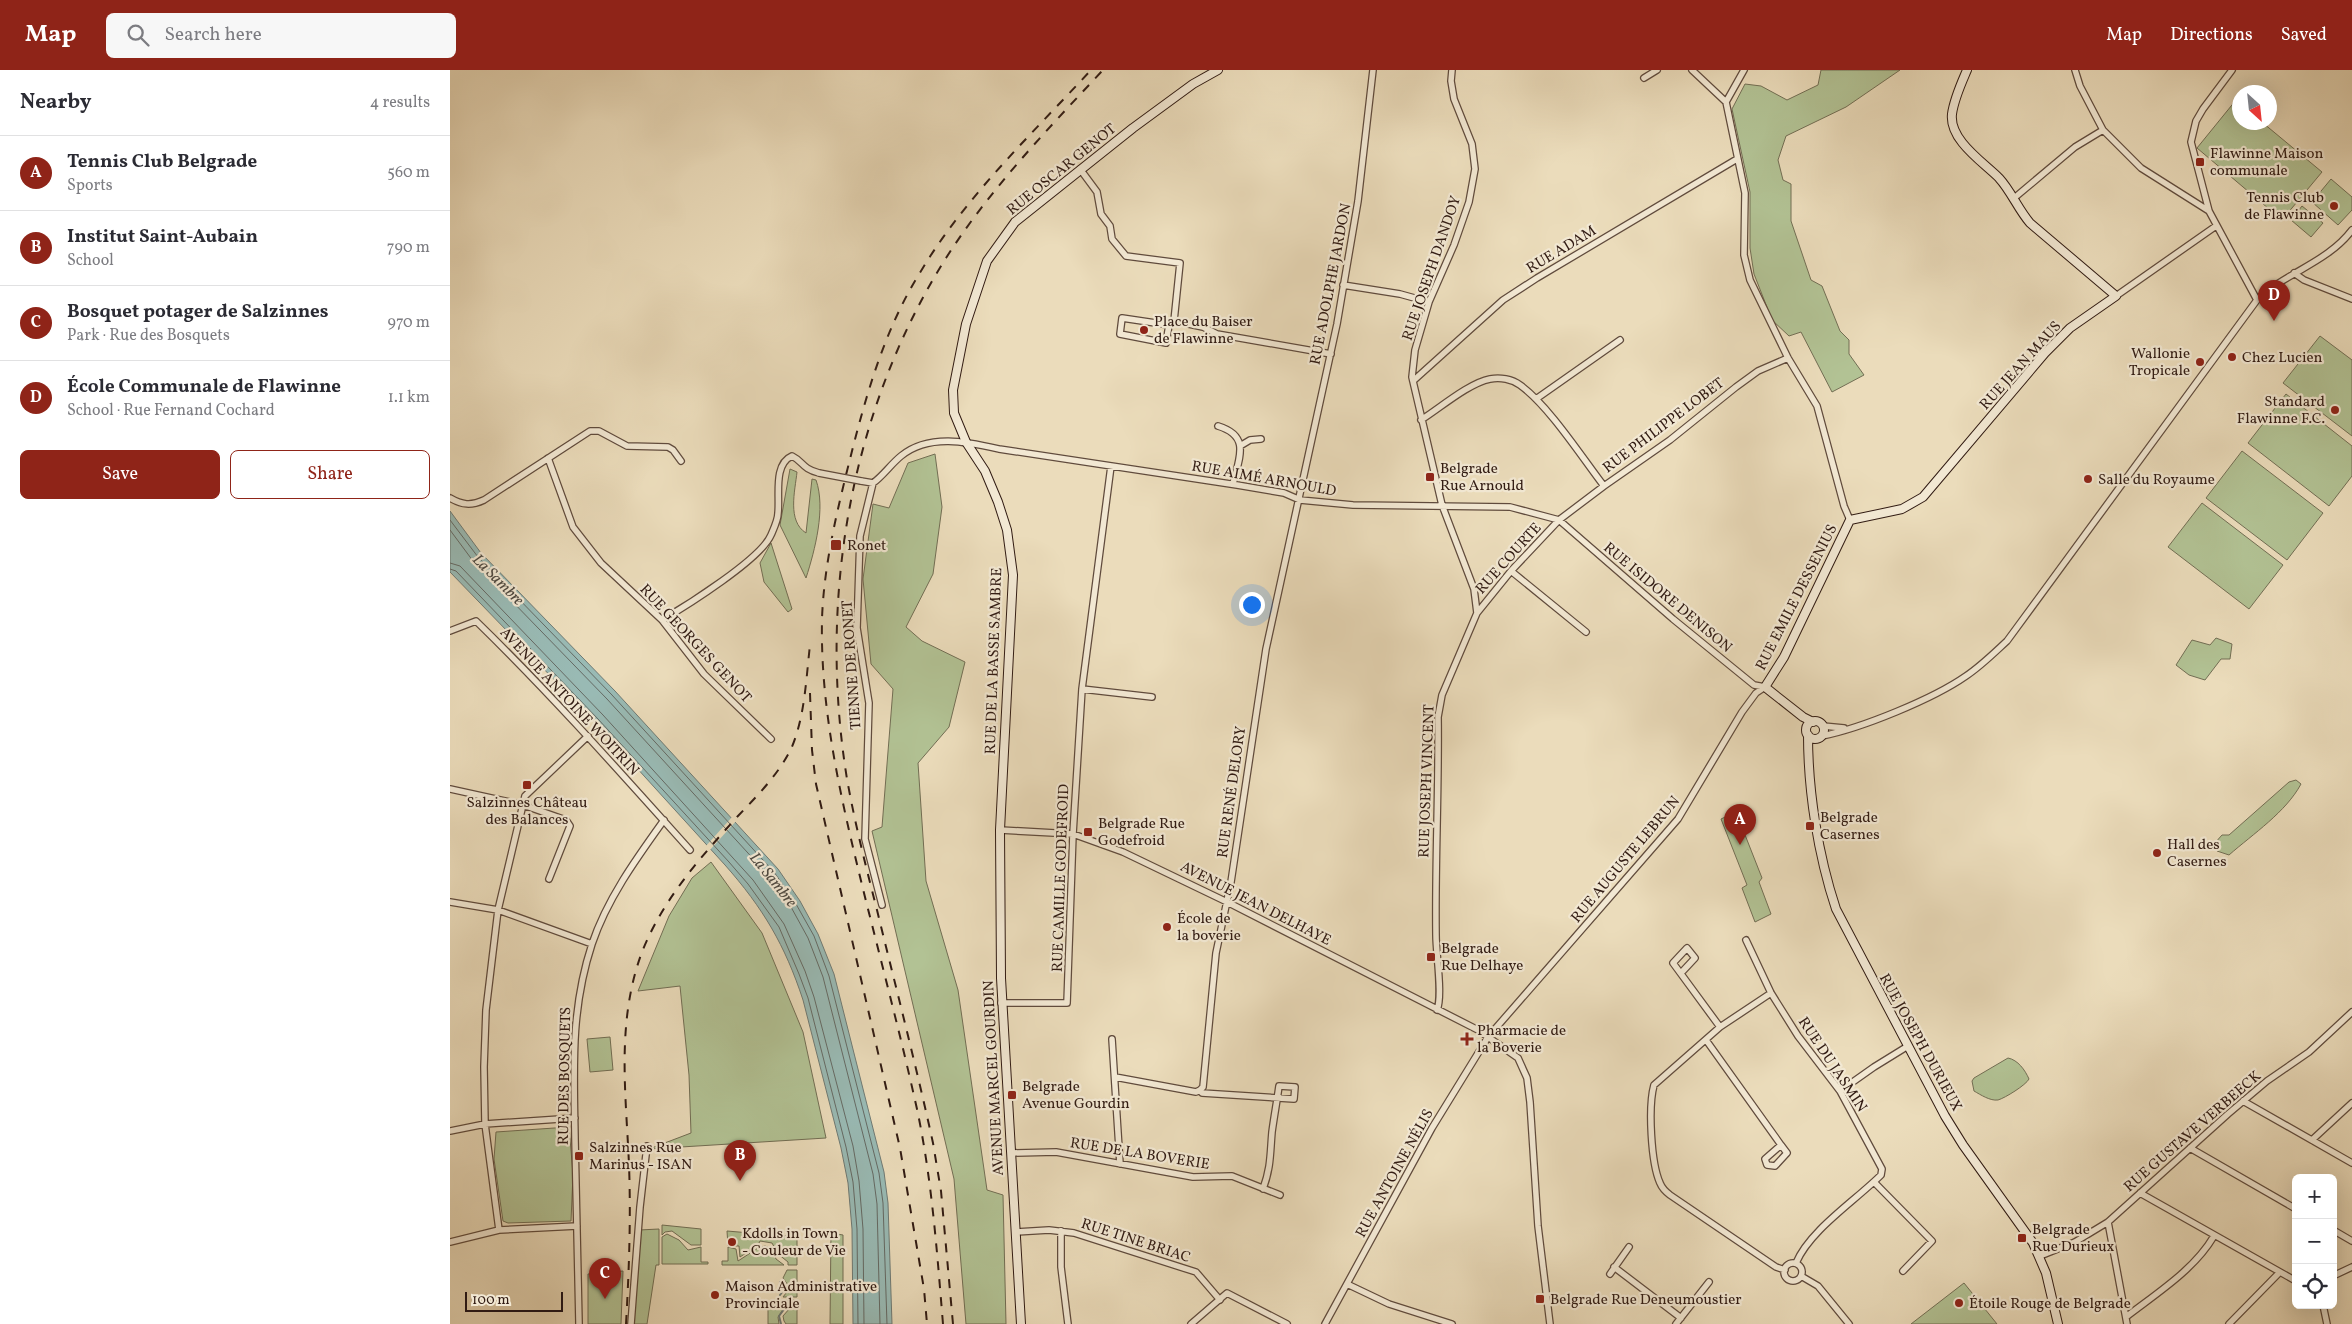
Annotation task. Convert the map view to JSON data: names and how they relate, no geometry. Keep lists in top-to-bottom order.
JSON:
{
  "streets": {
    "street": [
      "RUE OSCAR GENOT",
      "RUE ADAM",
      "RUE JOSEPH DANDOY",
      "RUE ADOLPHE JARDON",
      "RUE JEAN MAUS",
      "RUE PHILIPPE LOBET",
      "RUE AIMÉ ARNOULD",
      "RUE COURTE",
      "RUE ISIDORE DENISON",
      "RUE EMILE DESSENIUS",
      "RUE GEORGES GENOT",
      "RUE DE LA BASSE SAMBRE",
      "TIENNE DE RONET",
      "AVENUE ANTOINE WOITRIN",
      "RUE JOSEPH VINCENT",
      "RUE RENÉ DELORY",
      "RUE AUGUSTE LEBRUN",
      "RUE CAMILLE GODEFROID",
      "AVENUE JEAN DELHAYE",
      "RUE JOSEPH DURIEUX",
      "RUE DU JASMIN",
      "RUE DES BOSQUETS",
      "AVENUE MARCEL GOURDIN",
      "RUE GUSTAVE VERBEECK",
      "RUE DE LA BOVERIE",
      "RUE ANTOINE NÉLIS",
      "RUE TINE BRIAC"
    ]
  },
  "crossings": [
    ["RUE OSCAR GENOT", "RUE AIMÉ ARNOULD"],
    ["RUE OSCAR GENOT", "RUE DE LA BASSE SAMBRE"],
    ["RUE ADAM", "RUE JOSEPH DANDOY"],
    ["RUE JOSEPH DANDOY", "RUE AIMÉ ARNOULD"],
    ["RUE ADOLPHE JARDON", "RUE AIMÉ ARNOULD"],
    ["RUE ADOLPHE JARDON", "RUE RENÉ DELORY"],
    ["RUE JEAN MAUS", "RUE EMILE DESSENIUS"],
    ["RUE PHILIPPE LOBET", "RUE AIMÉ ARNOULD"],
    ["RUE PHILIPPE LOBET", "RUE COURTE"],
    ["RUE PHILIPPE LOBET", "RUE ISIDORE DENISON"],
    ["RUE AIMÉ ARNOULD", "RUE COURTE"],
    ["RUE AIMÉ ARNOULD", "RUE ISIDORE DENISON"],
    ["RUE AIMÉ ARNOULD", "RUE DE LA BASSE SAMBRE"],
    ["RUE AIMÉ ARNOULD", "RUE RENÉ DELORY"],
    ["RUE AIMÉ ARNOULD", "RUE CAMILLE GODEFROID"],
    ["RUE COURTE", "RUE ISIDORE DENISON"],
    ["RUE COURTE", "RUE JOSEPH VINCENT"],
    ["RUE ISIDORE DENISON", "RUE EMILE DESSENIUS"],
    ["RUE ISIDORE DENISON", "RUE AUGUSTE LEBRUN"],
    ["RUE ISIDORE DENISON", "RUE JOSEPH DURIEUX"],
    ["RUE EMILE DESSENIUS", "RUE AUGUSTE LEBRUN"],
    ["RUE EMILE DESSENIUS", "RUE JOSEPH DURIEUX"],
    ["RUE DE LA BASSE SAMBRE", "AVENUE JEAN DELHAYE"],
    ["RUE DE LA BASSE SAMBRE", "AVENUE MARCEL GOURDIN"],
    ["AVENUE ANTOINE WOITRIN", "RUE DES BOSQUETS"],
    ["RUE JOSEPH VINCENT", "AVENUE JEAN DELHAYE"],
    ["RUE RENÉ DELORY", "AVENUE JEAN DELHAYE"],
    ["RUE AUGUSTE LEBRUN", "AVENUE JEAN DELHAYE"],
    ["RUE AUGUSTE LEBRUN", "RUE JOSEPH DURIEUX"],
    ["RUE AUGUSTE LEBRUN", "RUE ANTOINE NÉLIS"],
    ["RUE CAMILLE GODEFROID", "AVENUE JEAN DELHAYE"],
    ["RUE CAMILLE GODEFROID", "AVENUE MARCEL GOURDIN"],
    ["AVENUE JEAN DELHAYE", "AVENUE MARCEL GOURDIN"],
    ["AVENUE JEAN DELHAYE", "RUE ANTOINE NÉLIS"],
    ["RUE JOSEPH DURIEUX", "RUE GUSTAVE VERBEECK"],
    ["AVENUE MARCEL GOURDIN", "RUE DE LA BOVERIE"],
    ["AVENUE MARCEL GOURDIN", "RUE TINE BRIAC"]
  ],
  "water": ["La Sambre"],
  "places": {
    "transit": [
      "Flawinne Maison communale",
      "Belgrade Rue Arnould",
      "Ronet",
      "Salzinnes Château des Balances",
      "Belgrade Casernes",
      "Belgrade Rue Godefroid",
      "Belgrade Rue Delhaye",
      "Belgrade Avenue Gourdin",
      "Salzinnes Rue Marinus - ISAN",
      "Belgrade Rue Durieux",
      "Belgrade Rue Deneumoustier"
    ],
    "other": [
      "Tennis Club de Flawinne",
      "Place du Baiser de Flawinne",
      "Chez Lucien",
      "Wallonie Tropicale",
      "Standard Flawinne F.C.",
      "Salle du Royaume",
      "Hall des Casernes",
      "École de la boverie",
      "Kdolls in Town - Couleur de Vie",
      "Maison Administrative Provinciale",
      "Étoile Rouge de Belgrade"
    ],
    "health": ["Pharmacie de la Boverie"]
  },
  "scale_bar": "100 m",
  "north": "bottom right",
  "page": {
    "header": "Map",
    "search": "Search here",
    "nav": ["Map", "Directions", "Saved"],
    "heading": ["Nearby", "4 results"],
    "list": [
      {
        "mark": "A",
        "name": "Tennis Club Belgrade",
        "note": "Sports",
        "value": "560 m"
      },
      {
        "mark": "B",
        "name": "Institut Saint-Aubain",
        "note": "School",
        "value": "790 m"
      },
      {
        "mark": "C",
        "name": "Bosquet potager de Salzinnes",
        "note": "Park · Rue des Bosquets",
        "value": "970 m"
      },
      {
        "mark": "D",
        "name": "École Communale de Flawinne",
        "note": "School · Rue Fernand Cochard",
        "value": "1.1 km"
      }
    ],
    "pins": [
      "D",
      "A",
      "B",
      "C"
    ],
    "buttons": ["Save", "Share"],
    "map_buttons": ["+", "−"],
    "scale": "100 m"
  }
}
